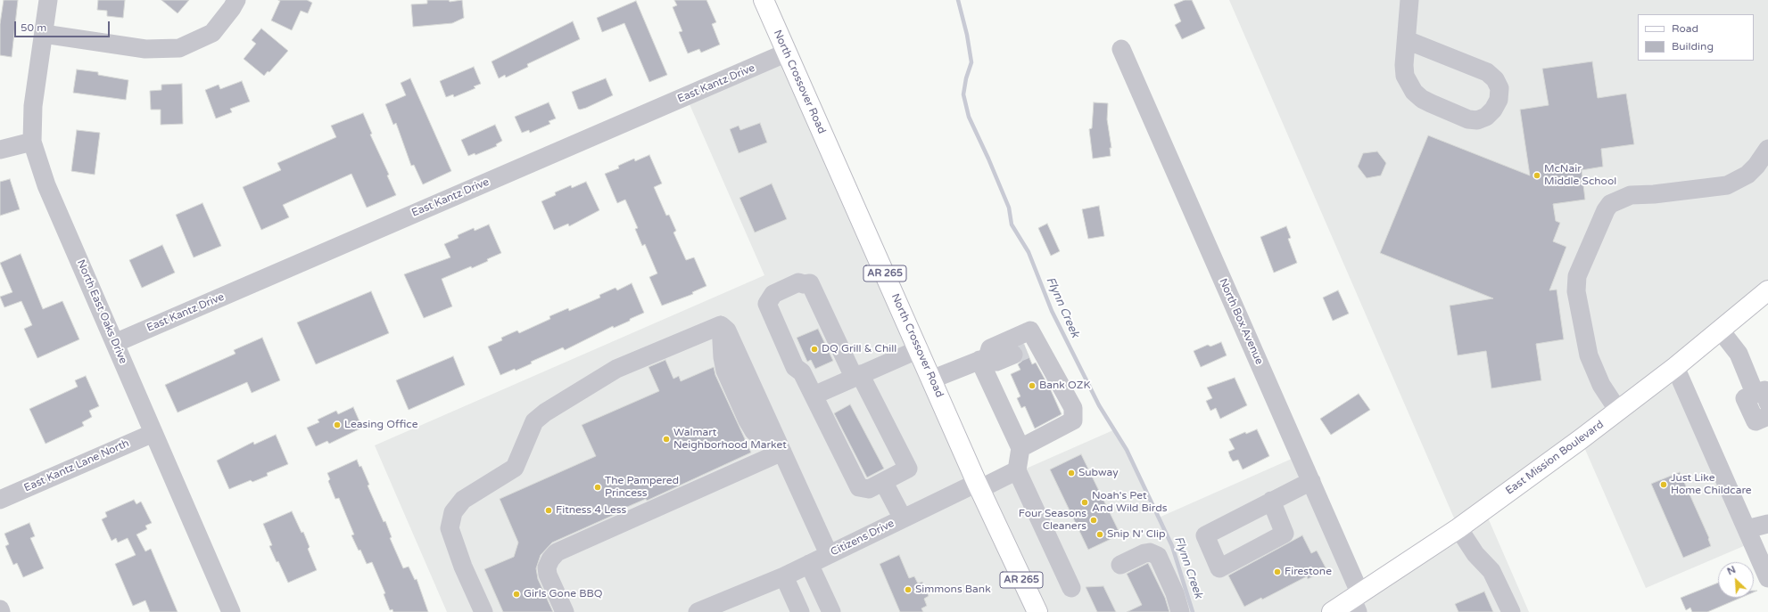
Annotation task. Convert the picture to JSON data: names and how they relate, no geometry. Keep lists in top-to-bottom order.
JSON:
{
  "streets": {
    "main road": ["North Crossover Road", "AR 265", "East Mission Boulevard"],
    "street": [
      "East Kantz Drive",
      "North East Oaks Drive",
      "North Box Avenue",
      "East Kantz Lane North",
      "Citizens Drive"
    ]
  },
  "crossings": [
    ["North Crossover Road", "East Kantz Drive"],
    ["North Crossover Road", "Citizens Drive"],
    ["East Kantz Drive", "North East Oaks Drive"],
    ["North East Oaks Drive", "East Kantz Lane North"],
    ["North Box Avenue", "East Mission Boulevard"]
  ],
  "water": ["Flynn Creek"],
  "places": [
    "McNair Middle School",
    "DQ Grill & Chill",
    "Bank OZK",
    "Leasing Office",
    "Walmart Neighborhood Market",
    "Subway",
    "Just Like Home Childcare",
    "The Pampered Princess",
    "Noah's Pet And Wild Birds",
    "Fitness 4 Less",
    "Four Seasons Cleaners",
    "Snip N' Clip",
    "Firestone",
    "Simmons Bank",
    "Girls Gone BBQ"
  ],
  "legend": ["Road", "Building"],
  "scale_bar": "50 m",
  "north": "top left"
}
